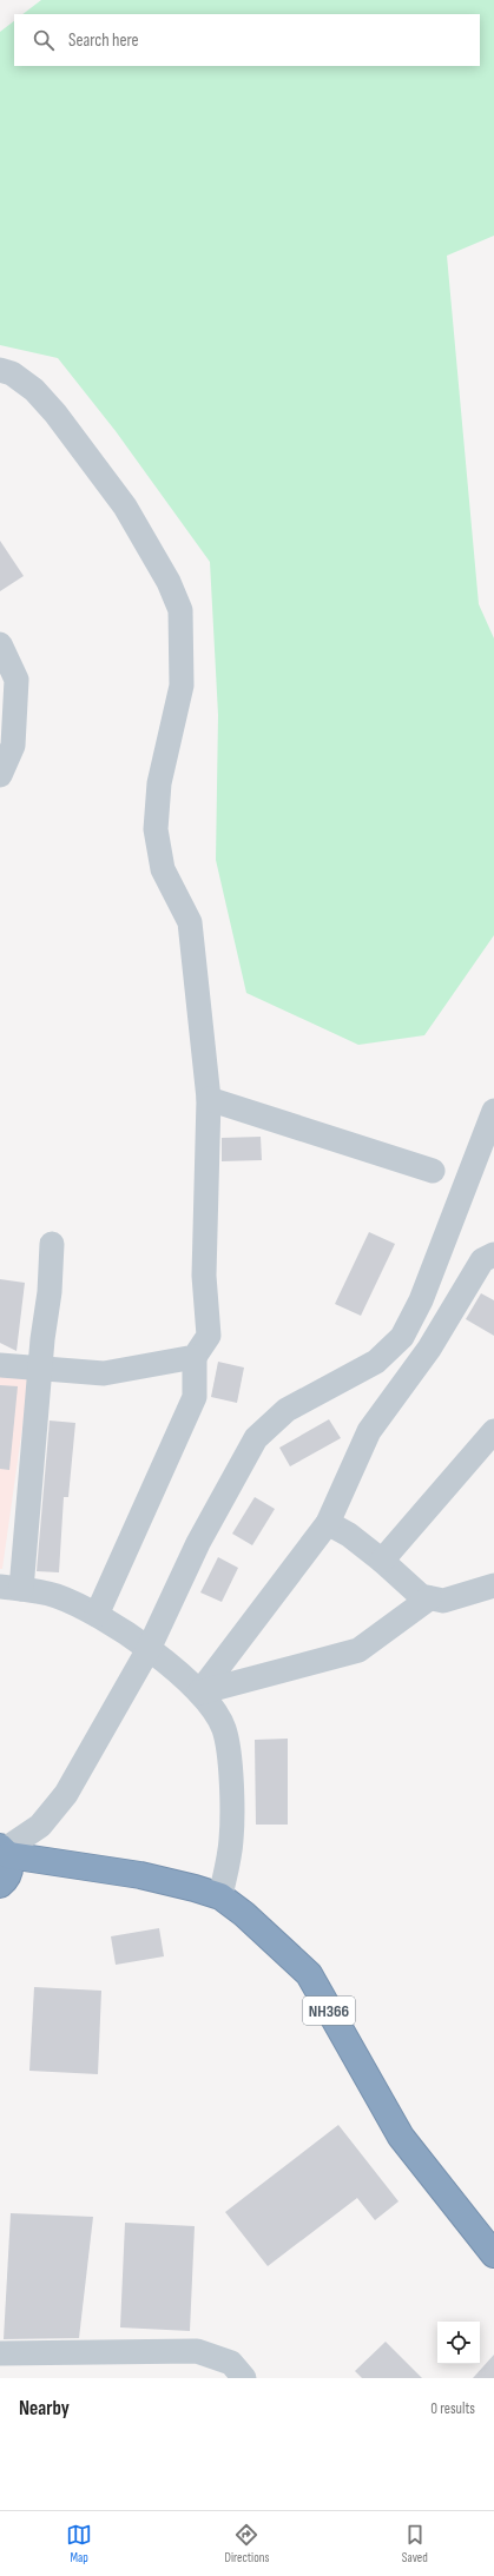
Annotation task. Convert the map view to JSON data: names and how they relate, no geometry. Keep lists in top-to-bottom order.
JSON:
{
  "streets": {
    "highway": ["NH366"]
  },
  "page": {
    "search": "Search here",
    "heading": ["Nearby", "0 results"],
    "nav": ["Map", "Directions", "Saved"]
  }
}
